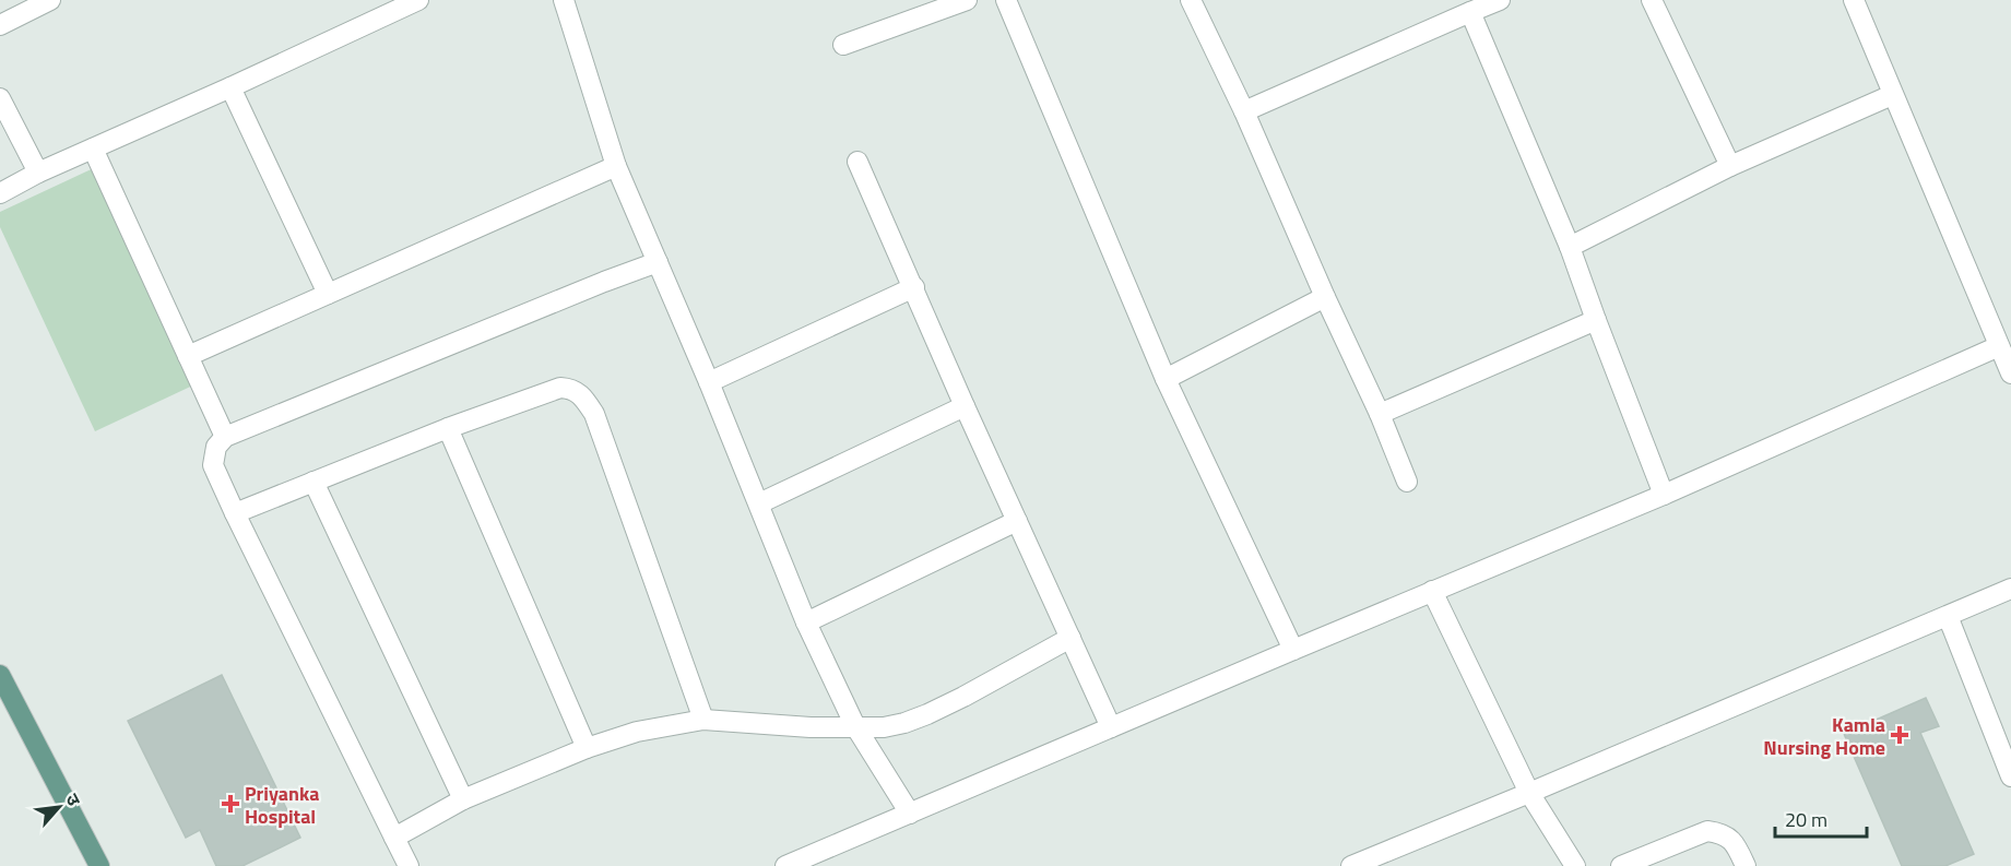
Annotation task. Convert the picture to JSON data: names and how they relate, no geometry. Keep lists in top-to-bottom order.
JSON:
{
  "places": {
    "health": ["Kamla Nursing Home", "Priyanka Hospital"]
  },
  "scale_bar": "20 m",
  "north": "top right"
}
